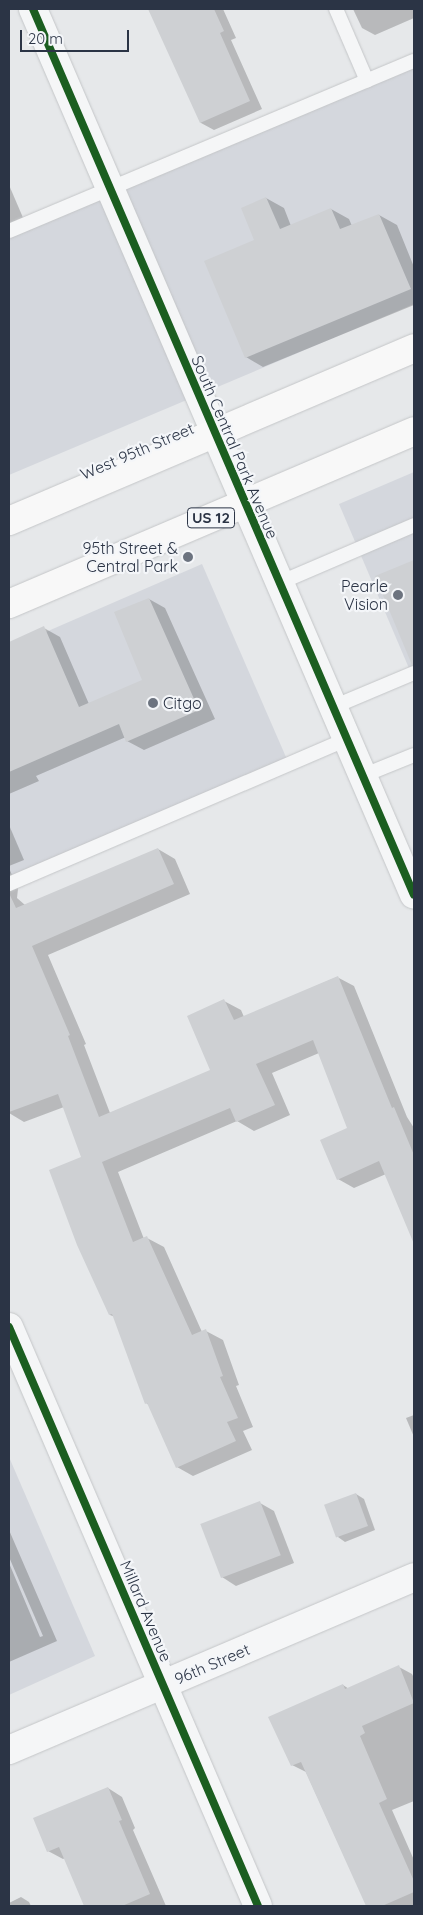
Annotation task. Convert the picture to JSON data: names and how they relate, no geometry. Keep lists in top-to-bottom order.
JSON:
{
  "streets": {
    "main road": ["West 95th Street", "US 12"],
    "street": ["South Central Park Avenue", "Millard Avenue", "96th Street"]
  },
  "crossings": [
    ["South Central Park Avenue", "West 95th Street"],
    ["South Central Park Avenue", "US 12"],
    ["Millard Avenue", "96th Street"]
  ],
  "places": ["95th Street & Central Park", "Pearle Vision", "Citgo"],
  "scale_bar": "20 m"
}
